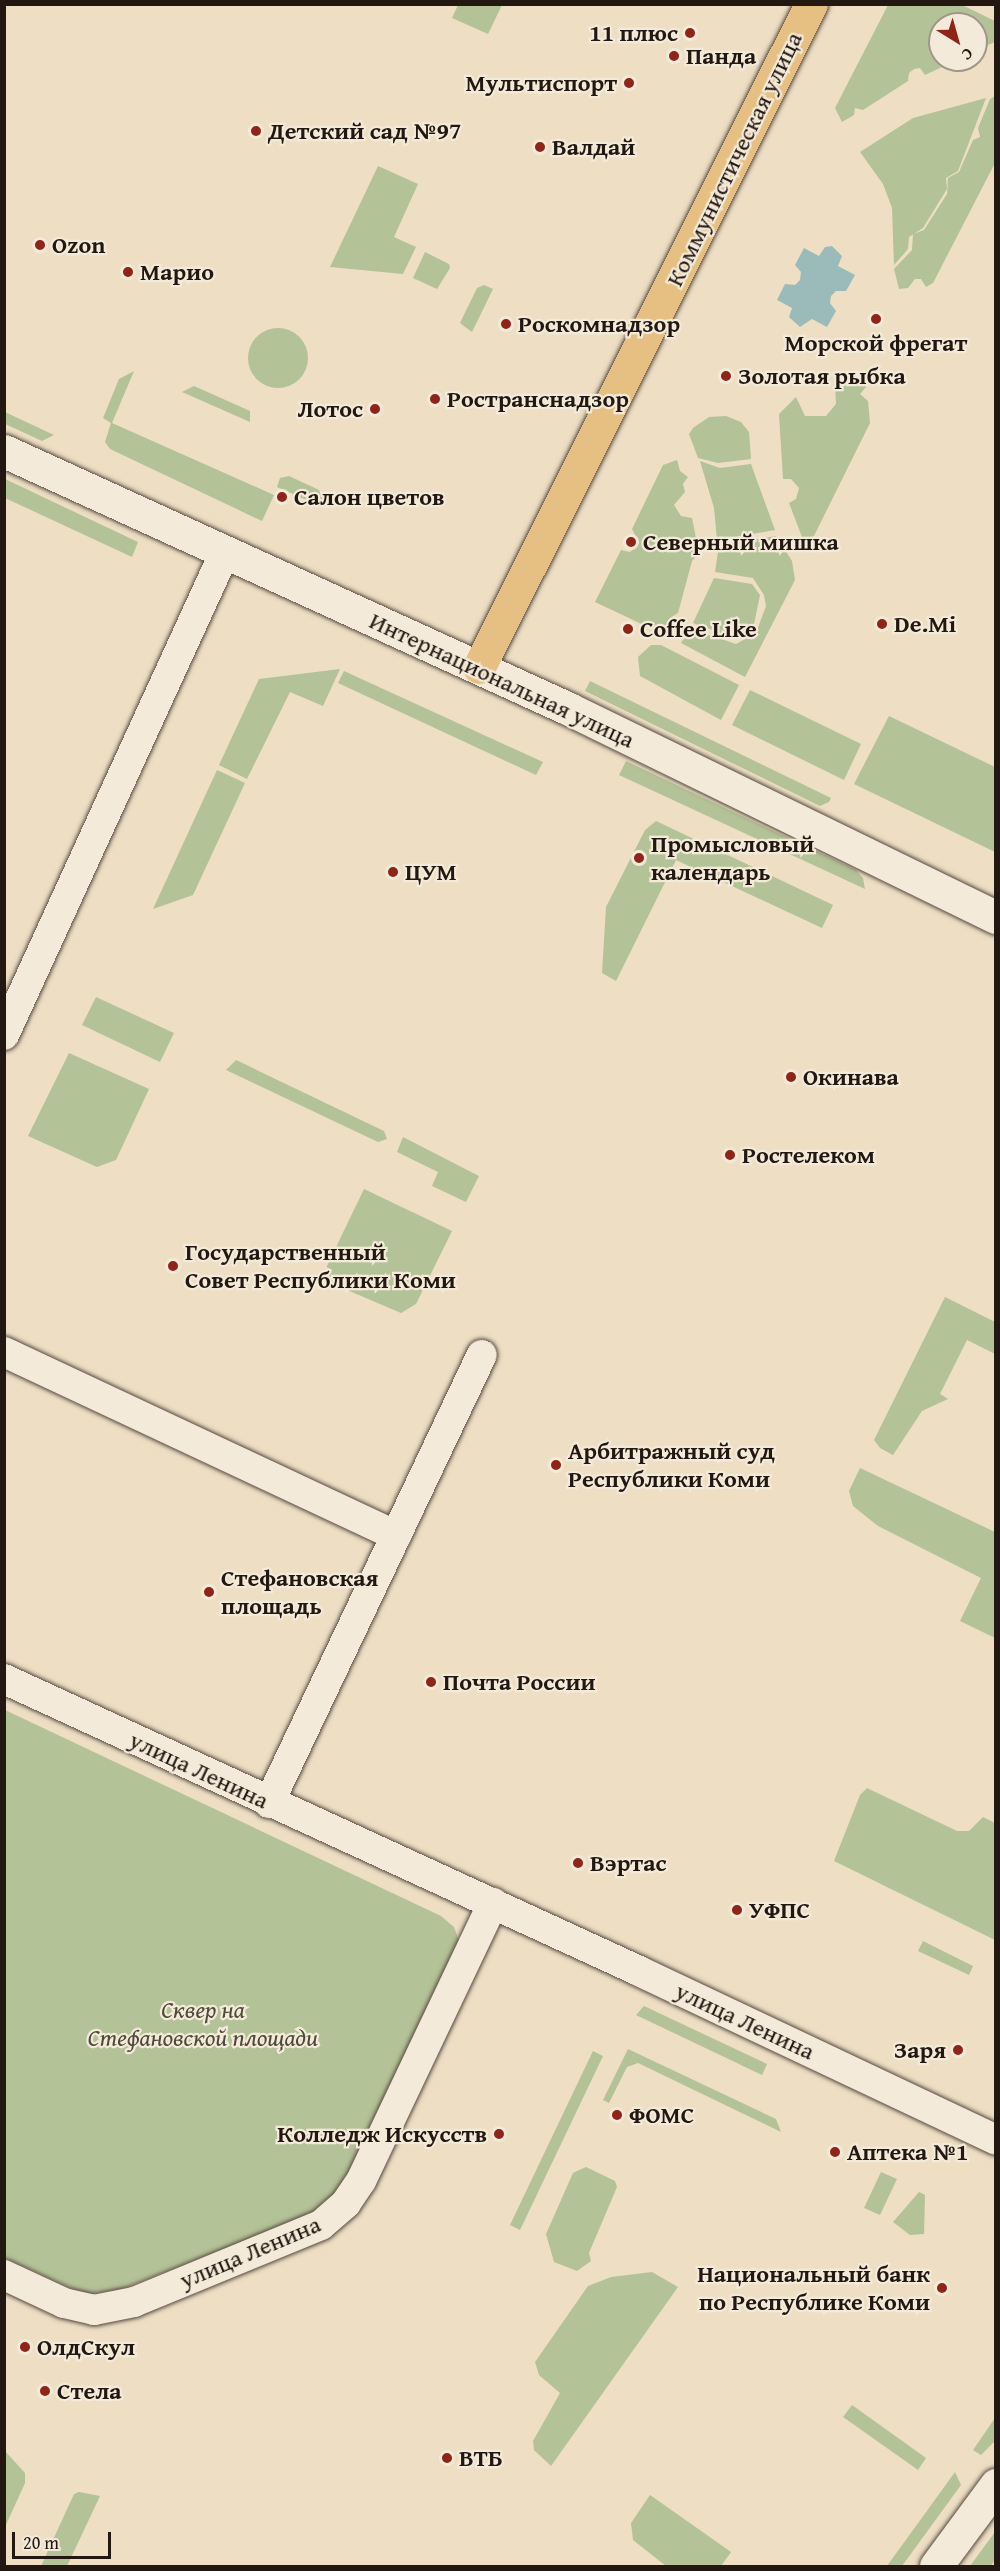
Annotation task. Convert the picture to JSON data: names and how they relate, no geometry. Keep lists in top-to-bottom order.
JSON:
{
  "streets": {
    "main road": ["Коммунистическая улица"],
    "street": ["Интернациональная улица", "улица Ленина"]
  },
  "crossings": [
    ["Коммунистическая улица", "Интернациональная улица"]
  ],
  "parks": ["Сквер на Стефановской площади"],
  "places": [
    "11 плюс",
    "Панда",
    "Мультиспорт",
    "Детский сад №97",
    "Валдай",
    "Ozon",
    "Марио",
    "Морской фрегат",
    "Роскомнадзор",
    "Золотая рыбка",
    "Ространснадзор",
    "Лотос",
    "Салон цветов",
    "Северный мишка",
    "De.Mi",
    "Coffee Like",
    "Промысловый календарь",
    "ЦУМ",
    "Окинава",
    "Ростелеком",
    "Государственный Совет Республики Коми",
    "Арбитражный суд Республики Коми",
    "Стефановская площадь",
    "Почта России",
    "Вэртас",
    "УФПС",
    "Заря",
    "ФОМС",
    "Колледж Искусств",
    "Аптека №1",
    "Национальный банк по Республике Коми",
    "ОлдСкул",
    "Стела",
    "ВТБ"
  ],
  "scale_bar": "20 m",
  "north": "bottom right"
}
